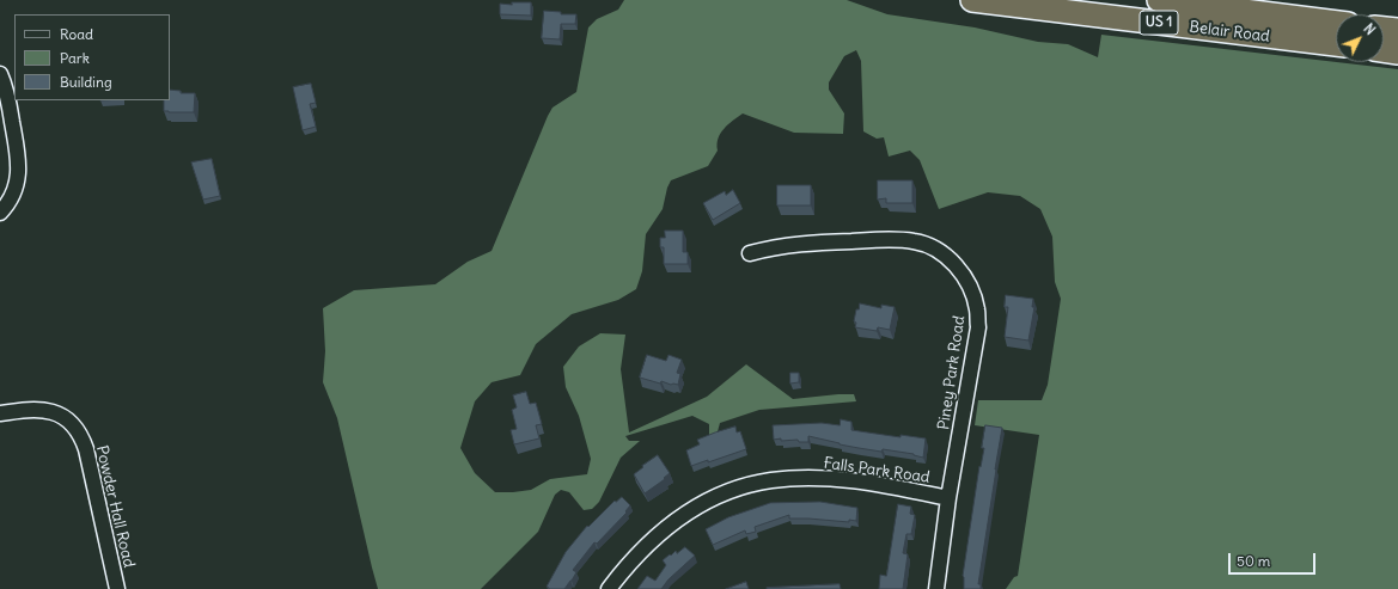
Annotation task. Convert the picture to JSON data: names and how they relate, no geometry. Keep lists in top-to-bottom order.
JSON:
{
  "streets": {
    "highway": ["US 1", "Belair Road"],
    "street": ["Piney Park Road", "Falls Park Road", "Powder Hall Road"]
  },
  "crossings": [
    ["Piney Park Road", "Falls Park Road"]
  ],
  "legend": ["Road", "Park", "Building"],
  "scale_bar": "50 m",
  "north": "top right"
}
